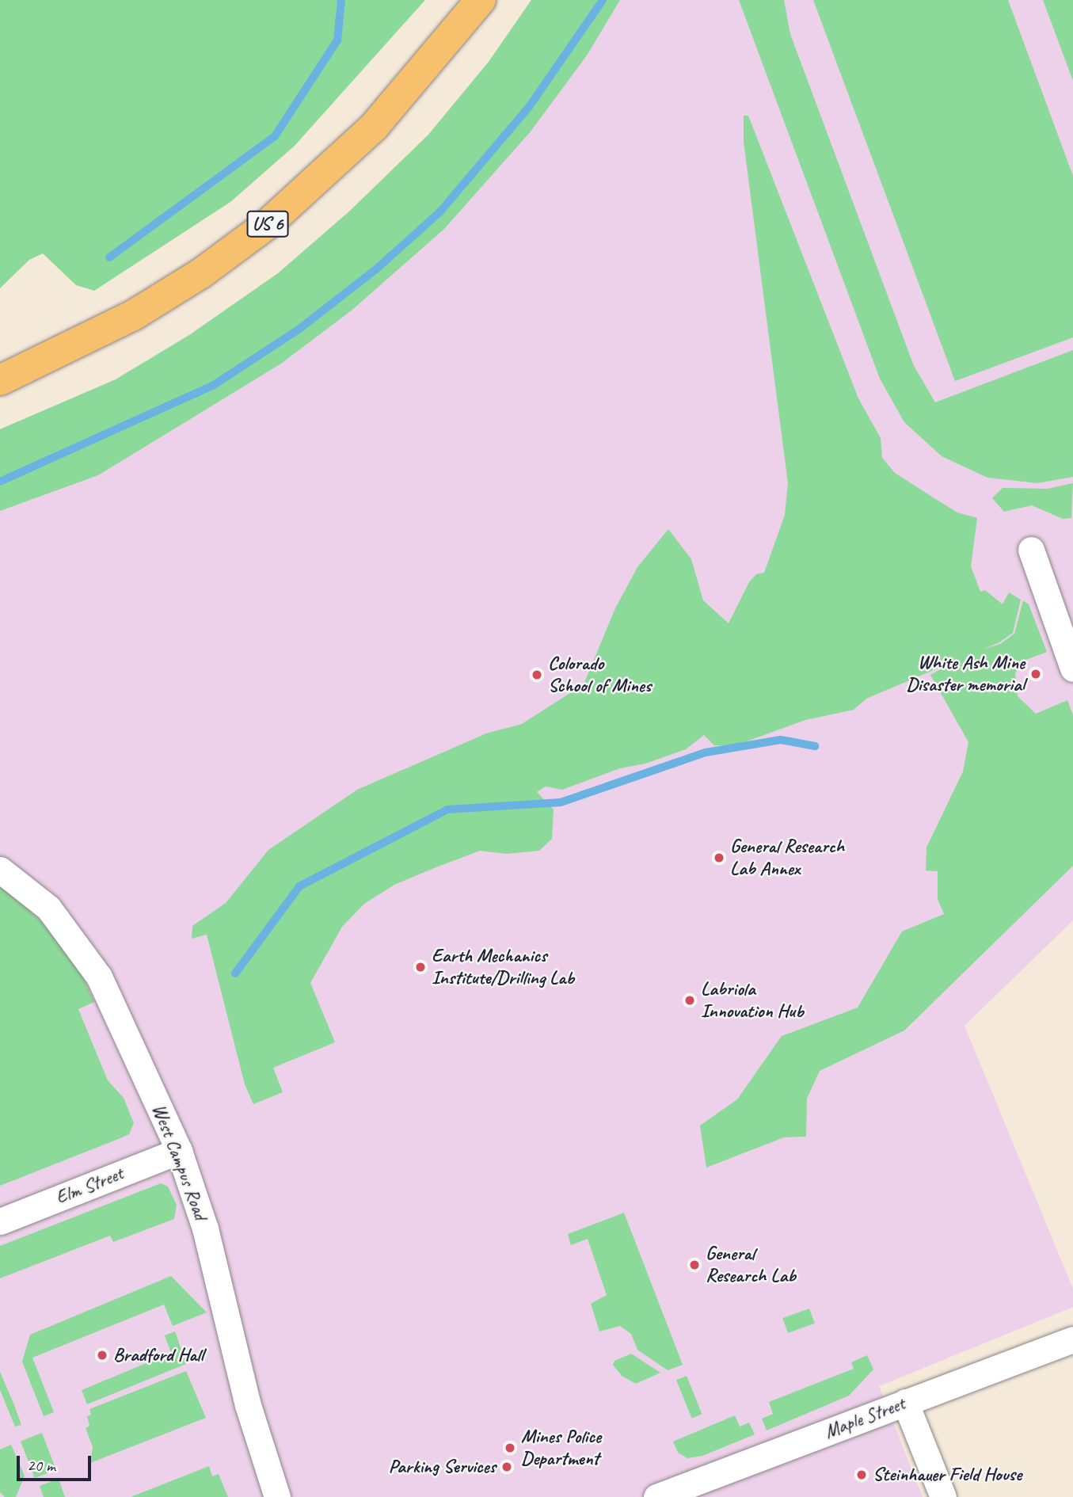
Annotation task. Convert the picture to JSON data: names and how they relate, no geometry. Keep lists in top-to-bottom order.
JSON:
{
  "streets": {
    "highway": ["US 6"],
    "street": ["West Campus Road", "Elm Street", "Maple Street"]
  },
  "crossings": [
    ["West Campus Road", "Elm Street"]
  ],
  "places": [
    "White Ash Mine Disaster memorial",
    "Colorado School of Mines",
    "General Research Lab Annex",
    "Earth Mechanics Institute/Drilling Lab",
    "Labriola Innovation Hub",
    "General Research Lab",
    "Bradford Hall",
    "Mines Police Department",
    "Parking Services",
    "Steinhauer Field House"
  ],
  "scale_bar": "20 m"
}
